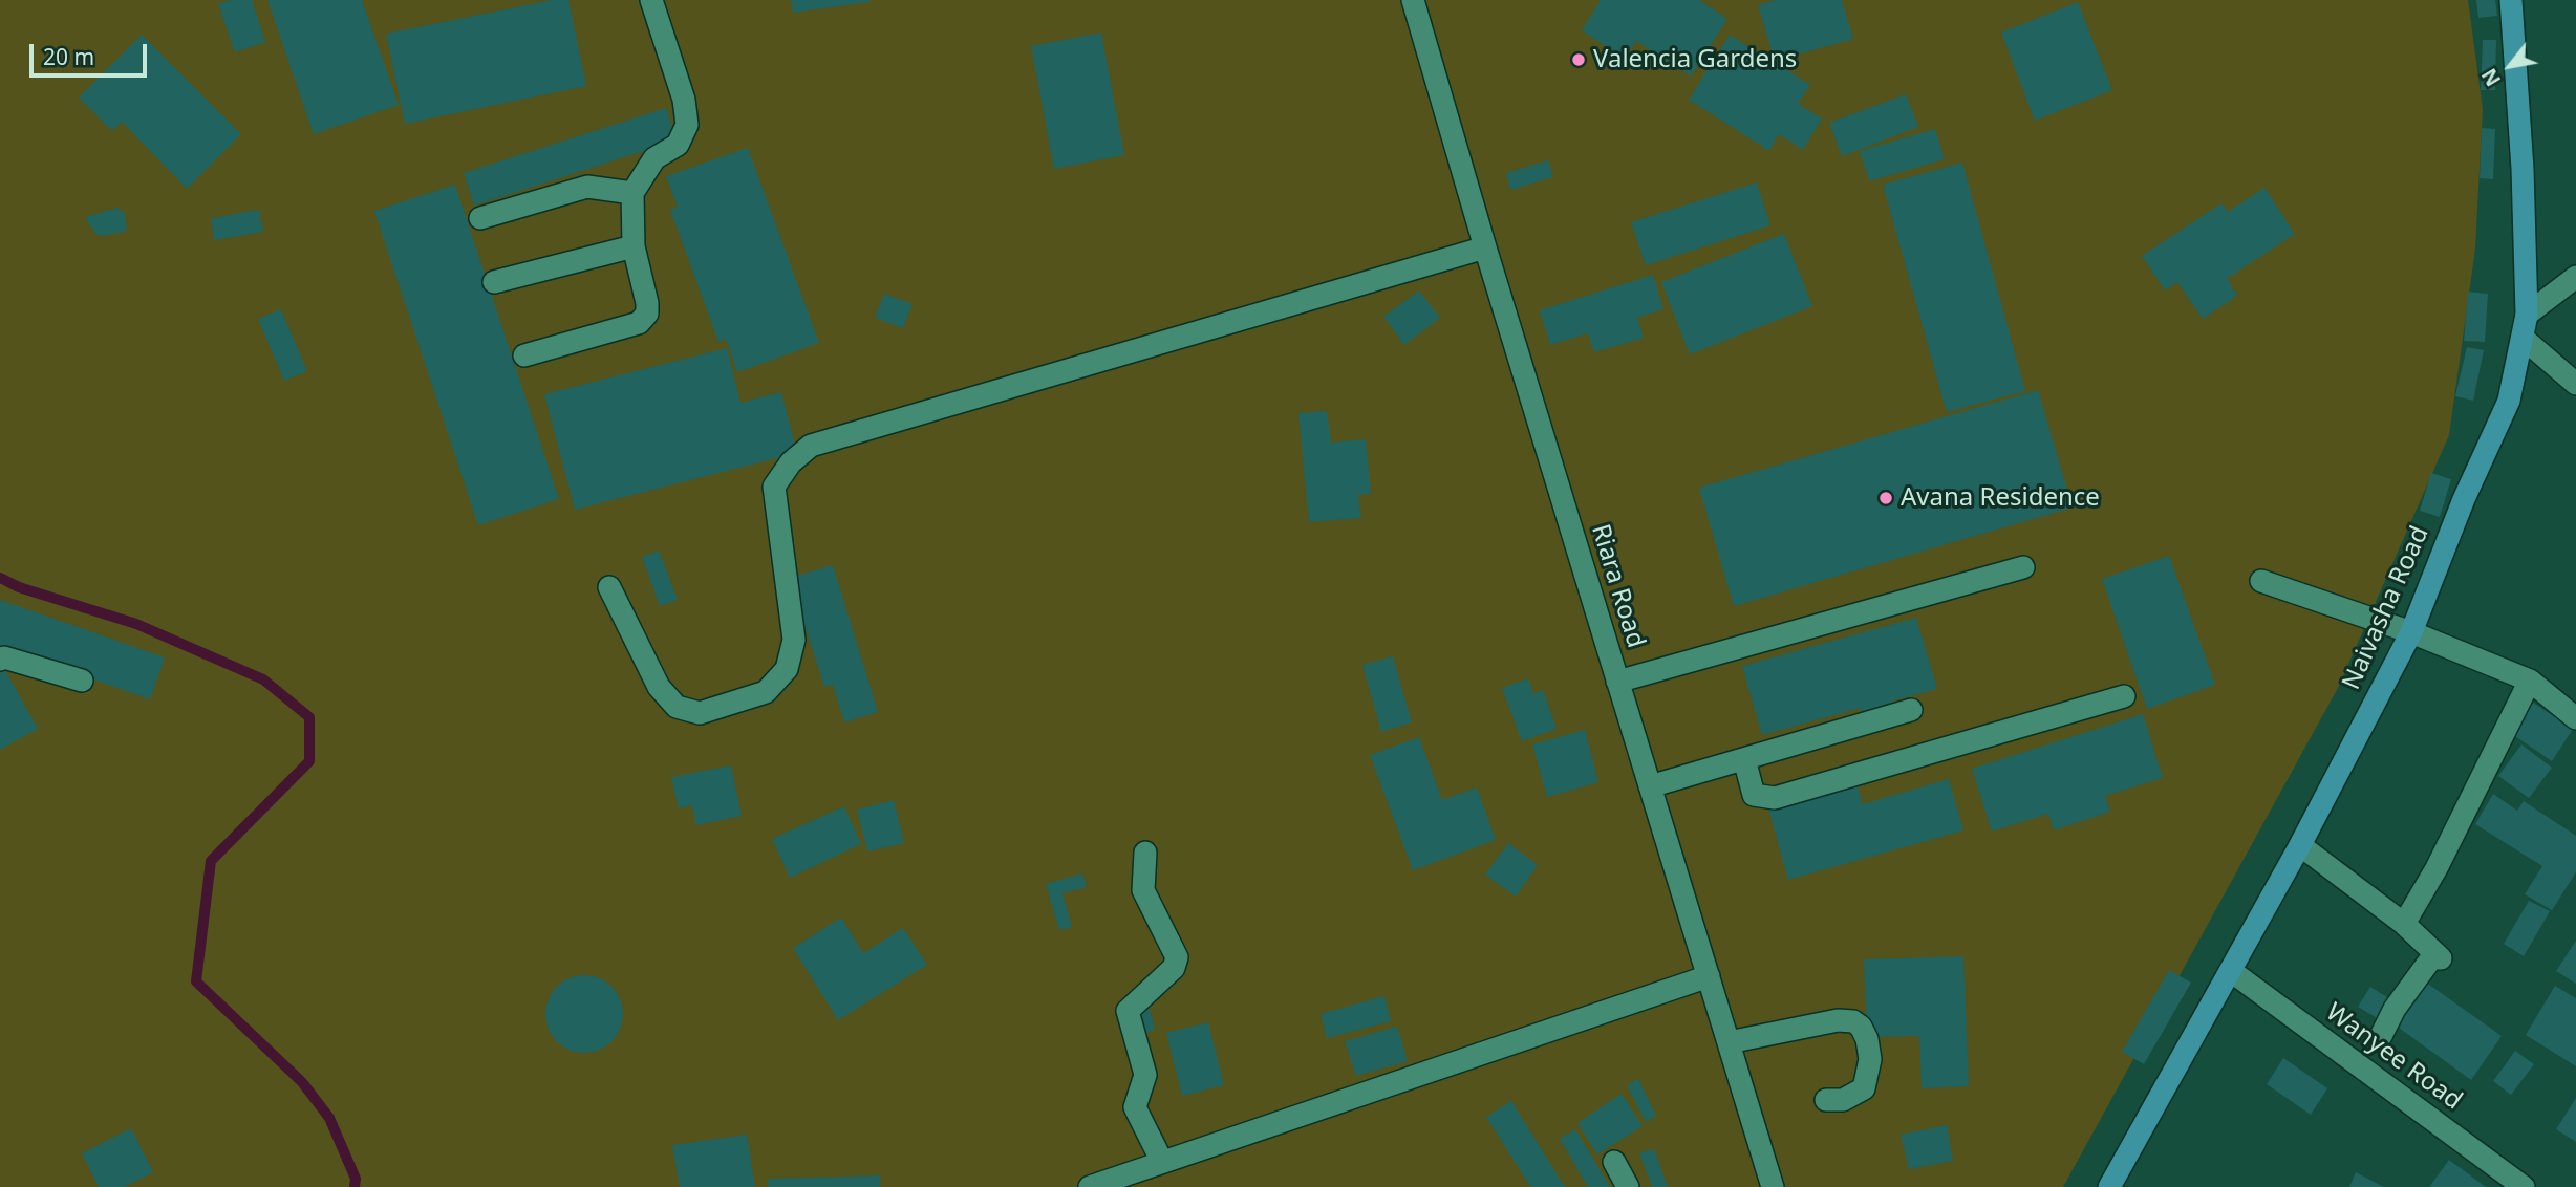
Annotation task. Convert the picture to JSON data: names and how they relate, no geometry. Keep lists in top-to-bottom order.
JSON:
{
  "streets": {
    "main road": ["Naivasha Road"],
    "street": ["Riara Road", "Wanyee Road"]
  },
  "crossings": [
    ["Naivasha Road", "Wanyee Road"]
  ],
  "places": ["Valencia Gardens", "Avana Residence"],
  "scale_bar": "20 m",
  "north": "bottom left"
}
